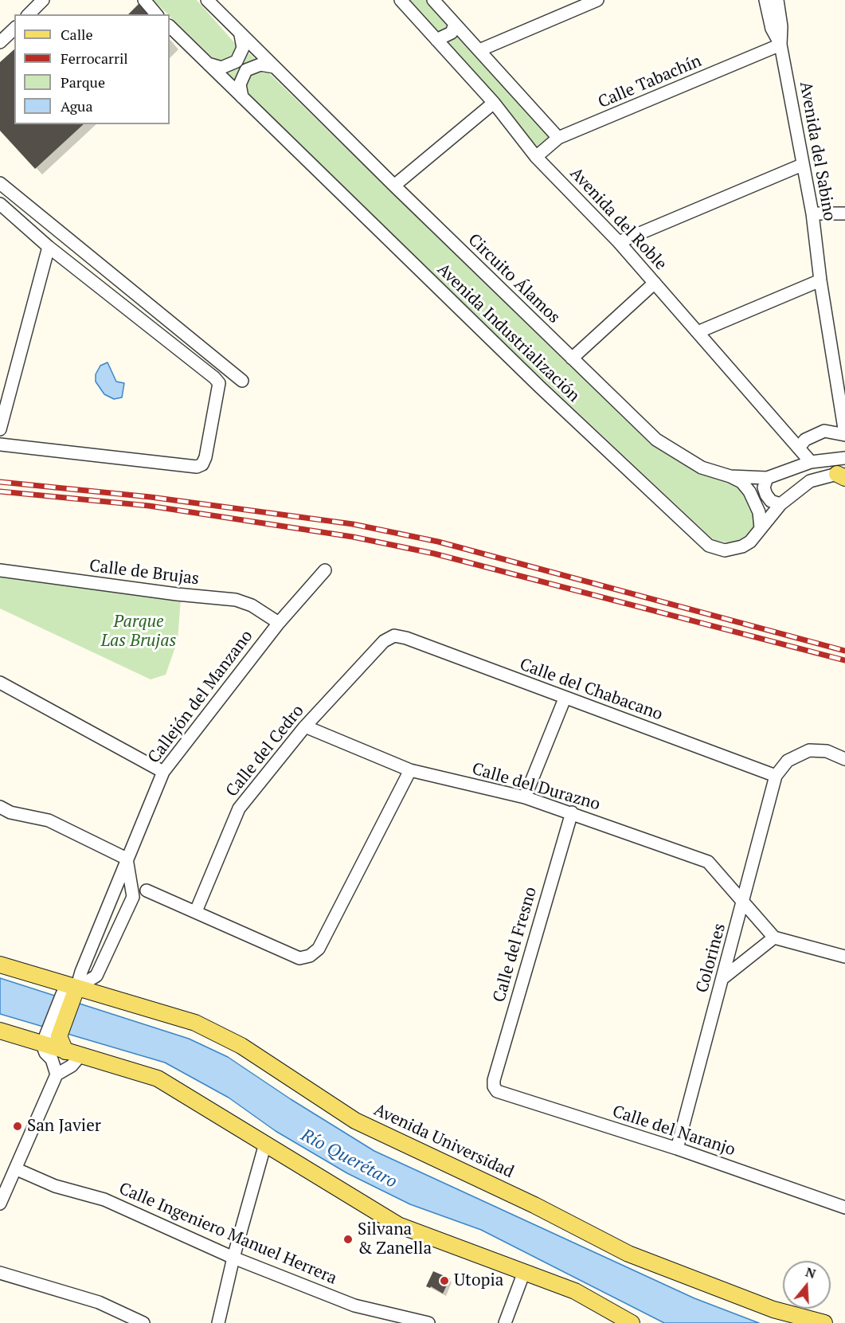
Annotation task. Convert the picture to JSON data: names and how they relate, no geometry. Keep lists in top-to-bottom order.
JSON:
{
  "streets": {
    "main road": ["Avenida Universidad"],
    "street": [
      "Calle Tabachín",
      "Avenida del Sabino",
      "Avenida del Roble",
      "Circuito Álamos",
      "Avenida Industrialización",
      "Calle de Brujas",
      "Calle del Chabacano",
      "Callejón del Manzano",
      "Calle del Cedro",
      "Calle del Durazno",
      "Calle del Fresno",
      "Colorines",
      "Calle del Naranjo",
      "Calle Ingeniero Manuel Herrera"
    ]
  },
  "crossings": [
    ["Calle Tabachín", "Avenida del Sabino"],
    ["Calle Tabachín", "Avenida del Roble"],
    ["Avenida del Roble", "Circuito Álamos"],
    ["Calle de Brujas", "Callejón del Manzano"],
    ["Calle del Chabacano", "Calle del Cedro"],
    ["Calle del Chabacano", "Colorines"],
    ["Callejón del Manzano", "Avenida Universidad"],
    ["Calle del Cedro", "Calle del Durazno"],
    ["Calle del Durazno", "Calle del Fresno"],
    ["Calle del Durazno", "Colorines"],
    ["Calle del Fresno", "Calle del Naranjo"],
    ["Colorines", "Calle del Naranjo"]
  ],
  "water": ["Río Querétaro"],
  "parks": ["Parque Las Brujas"],
  "places": ["San Javier", "Silvana & Zanella", "Utopia"],
  "legend": [
    "Calle",
    "Ferrocarril",
    "Parque",
    "Agua"
  ],
  "north": "top"
}
